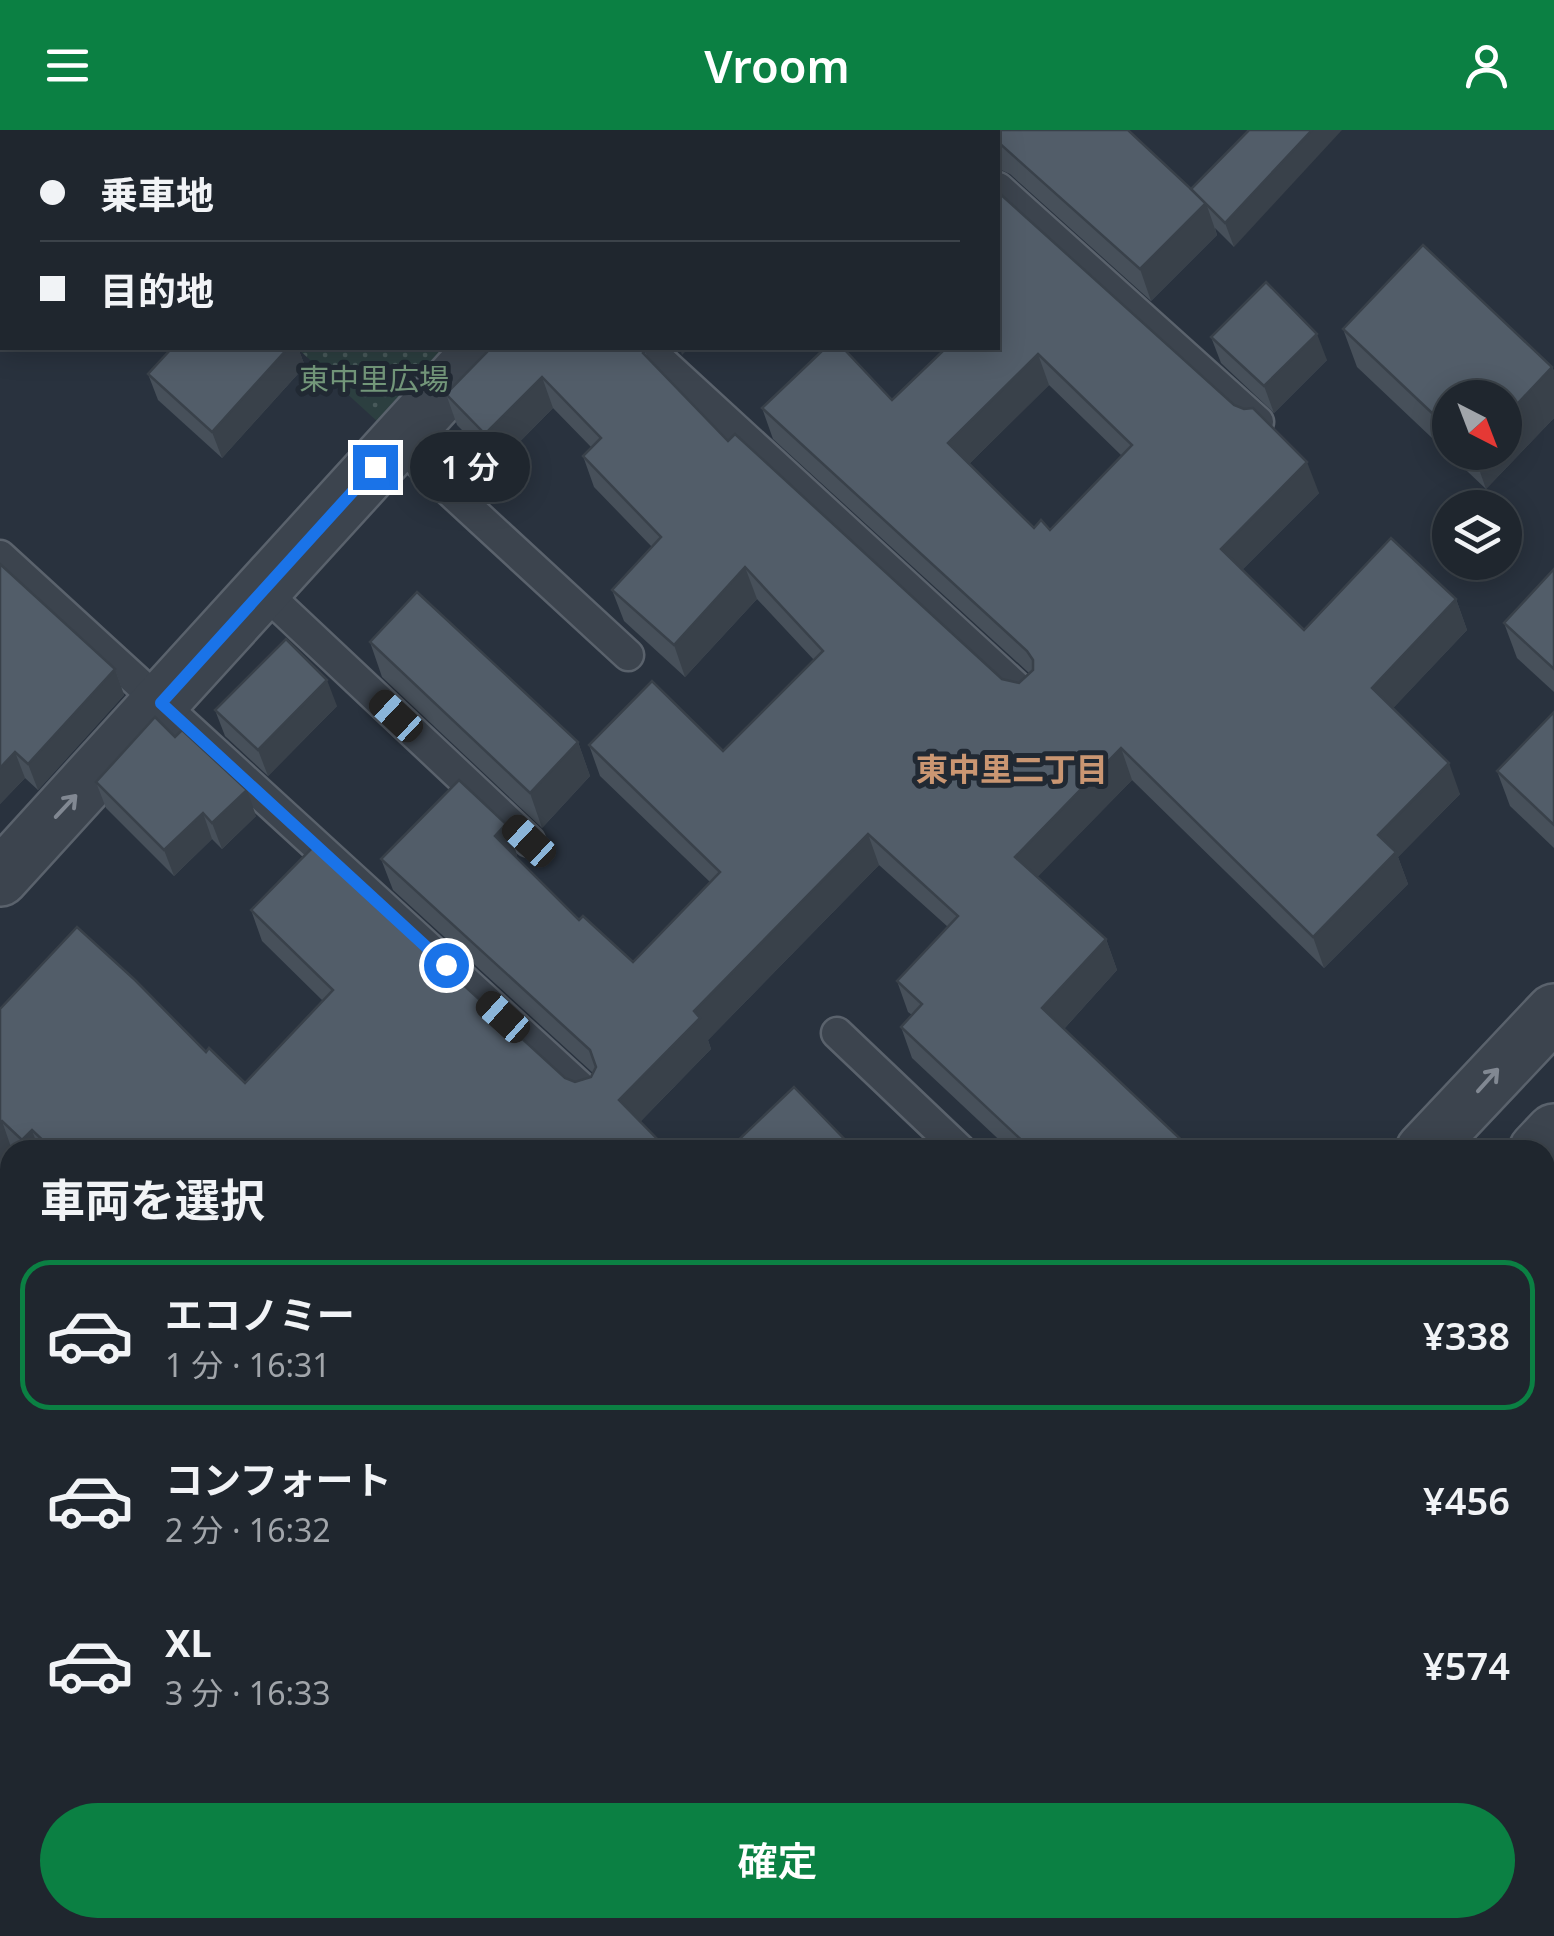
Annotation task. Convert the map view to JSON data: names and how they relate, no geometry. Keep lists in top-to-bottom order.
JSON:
{
  "districts": ["東中里二丁目"],
  "parks": ["東中里広場"],
  "north": "bottom right",
  "page": {
    "header": "Vroom",
    "banner": ["乗車地", "目的地"],
    "bubble": "1 分",
    "heading": "車両を選択",
    "list": [
      {
        "name": "エコノミー",
        "note": "1 分 · 16:31",
        "value": "¥338"
      },
      {
        "name": "コンフォート",
        "note": "2 分 · 16:32",
        "value": "¥456"
      },
      {
        "name": "XL",
        "note": "3 分 · 16:33",
        "value": "¥574"
      }
    ],
    "buttons": "確定"
  }
}
